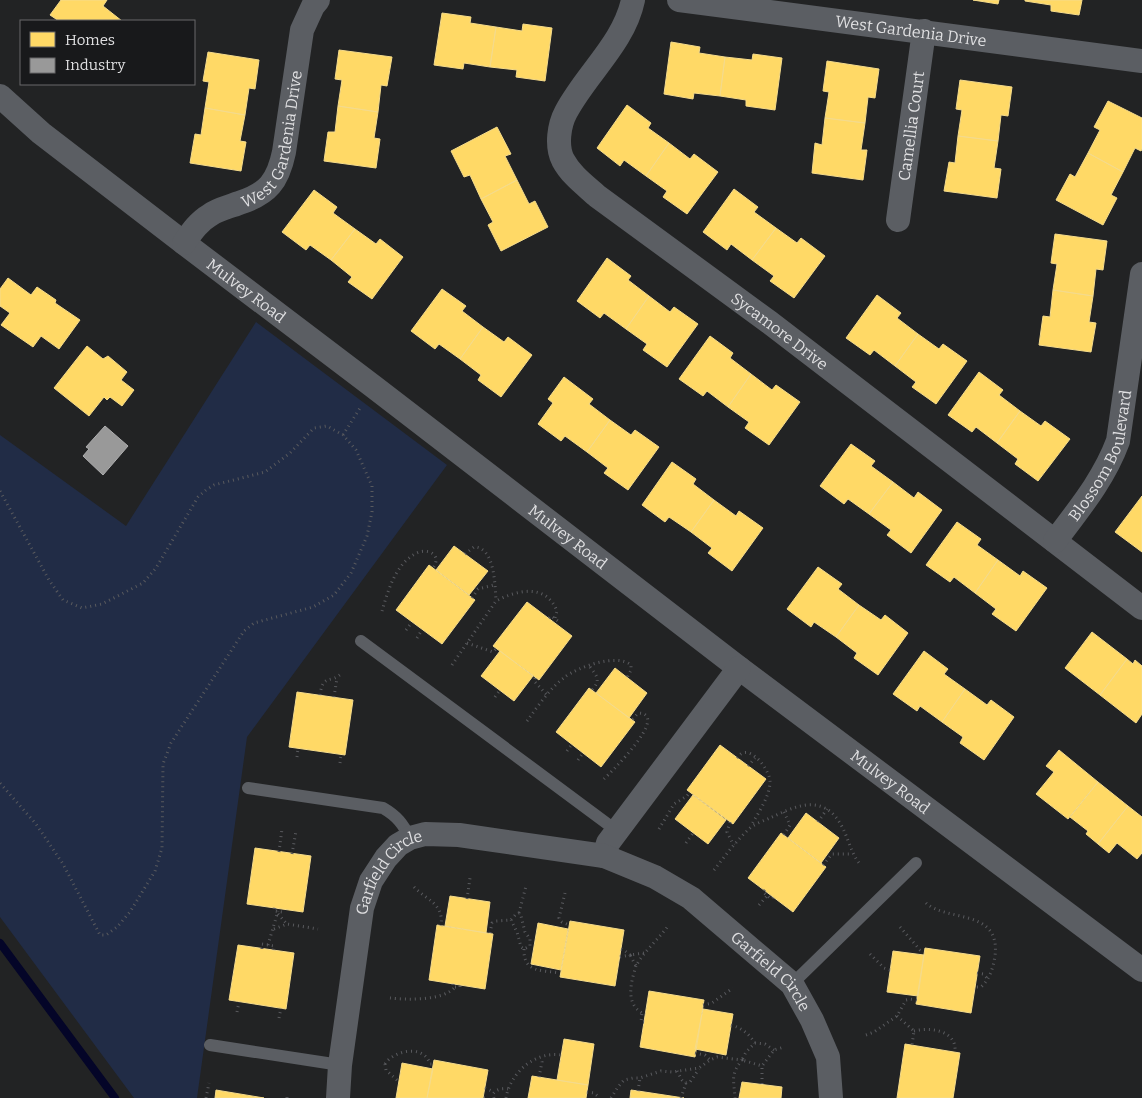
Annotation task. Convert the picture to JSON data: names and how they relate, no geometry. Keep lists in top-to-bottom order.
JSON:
{
  "streets": {
    "street": [
      "West Gardenia Drive",
      "Camellia Court",
      "Mulvey Road",
      "Sycamore Drive",
      "Blossom Boulevard",
      "Garfield Circle"
    ]
  },
  "crossings": [
    ["West Gardenia Drive", "Camellia Court"],
    ["West Gardenia Drive", "Mulvey Road"],
    ["Sycamore Drive", "Blossom Boulevard"]
  ],
  "legend": ["Homes", "Industry"]
}
